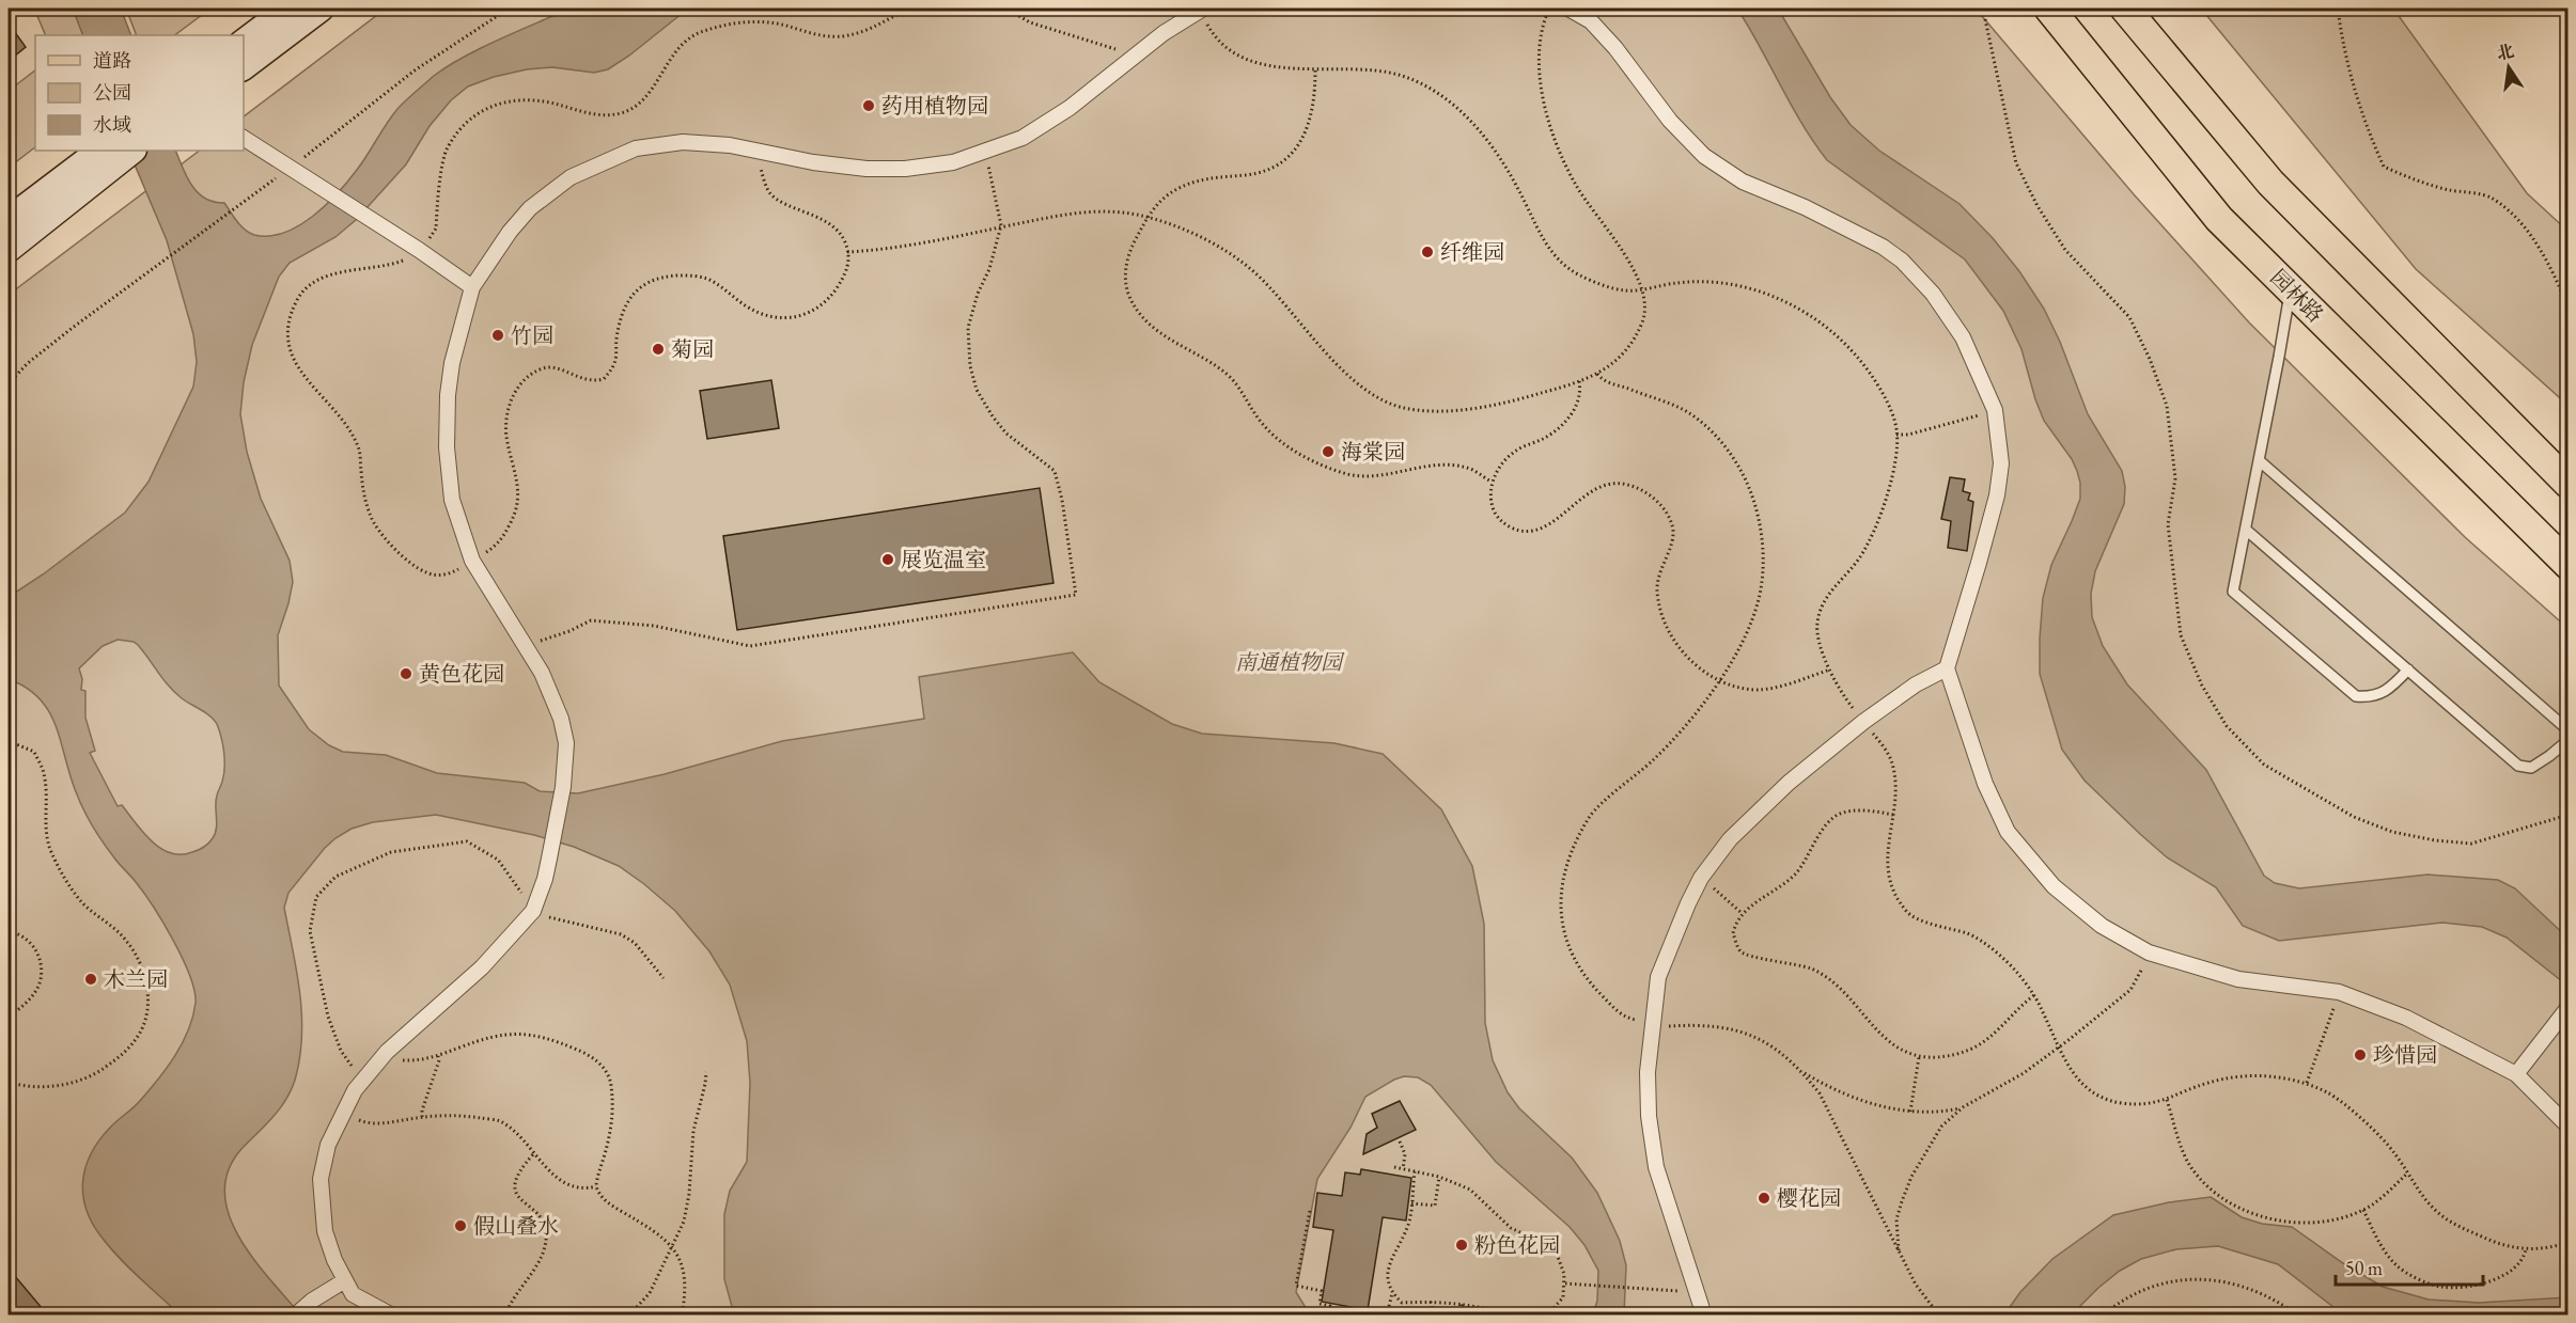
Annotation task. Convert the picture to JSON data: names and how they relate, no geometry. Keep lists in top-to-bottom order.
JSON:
{
  "streets": {
    "main road": ["园林路"]
  },
  "parks": ["南通植物园"],
  "places": [
    "药用植物园",
    "纤维园",
    "竹园",
    "菊园",
    "海棠园",
    "展览温室",
    "黄色花园",
    "木兰园",
    "珍惜园",
    "樱花园",
    "假山叠水",
    "粉色花园"
  ],
  "legend": ["道路", "公园", "水域"],
  "scale_bar": "50 m",
  "north": "top"
}
